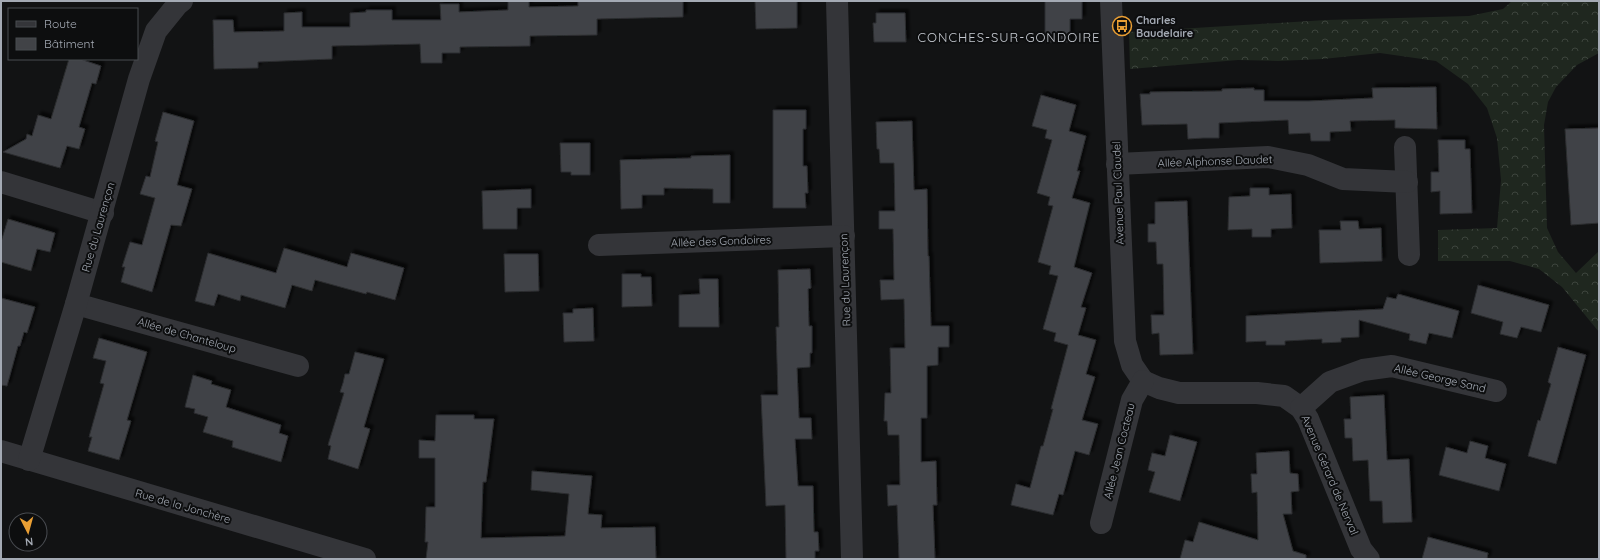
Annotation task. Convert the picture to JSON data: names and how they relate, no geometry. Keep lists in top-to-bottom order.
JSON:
{
  "streets": {
    "street": [
      "Allée Alphonse Daudet",
      "Avenue Paul Claudel",
      "Rue du Laurençon",
      "Allée des Gondoires",
      "Allée de Chanteloup",
      "Allée George Sand",
      "Allée Jean Cocteau",
      "Avenue Gérard de Nerval",
      "Rue de la Jonchère"
    ]
  },
  "crossings": [
    ["Allée Alphonse Daudet", "Avenue Paul Claudel"],
    ["Avenue Paul Claudel", "Allée Jean Cocteau"],
    ["Avenue Paul Claudel", "Avenue Gérard de Nerval"],
    ["Rue du Laurençon", "Allée des Gondoires"],
    ["Rue du Laurençon", "Allée de Chanteloup"],
    ["Rue du Laurençon", "Rue de la Jonchère"],
    ["Allée George Sand", "Avenue Gérard de Nerval"],
    ["Allée Jean Cocteau", "Avenue Gérard de Nerval"]
  ],
  "districts": ["CONCHES-SUR-GONDOIRE"],
  "places": {
    "bus stop": ["Charles Baudelaire"]
  },
  "legend": ["Route", "Bâtiment"],
  "north": "bottom"
}
